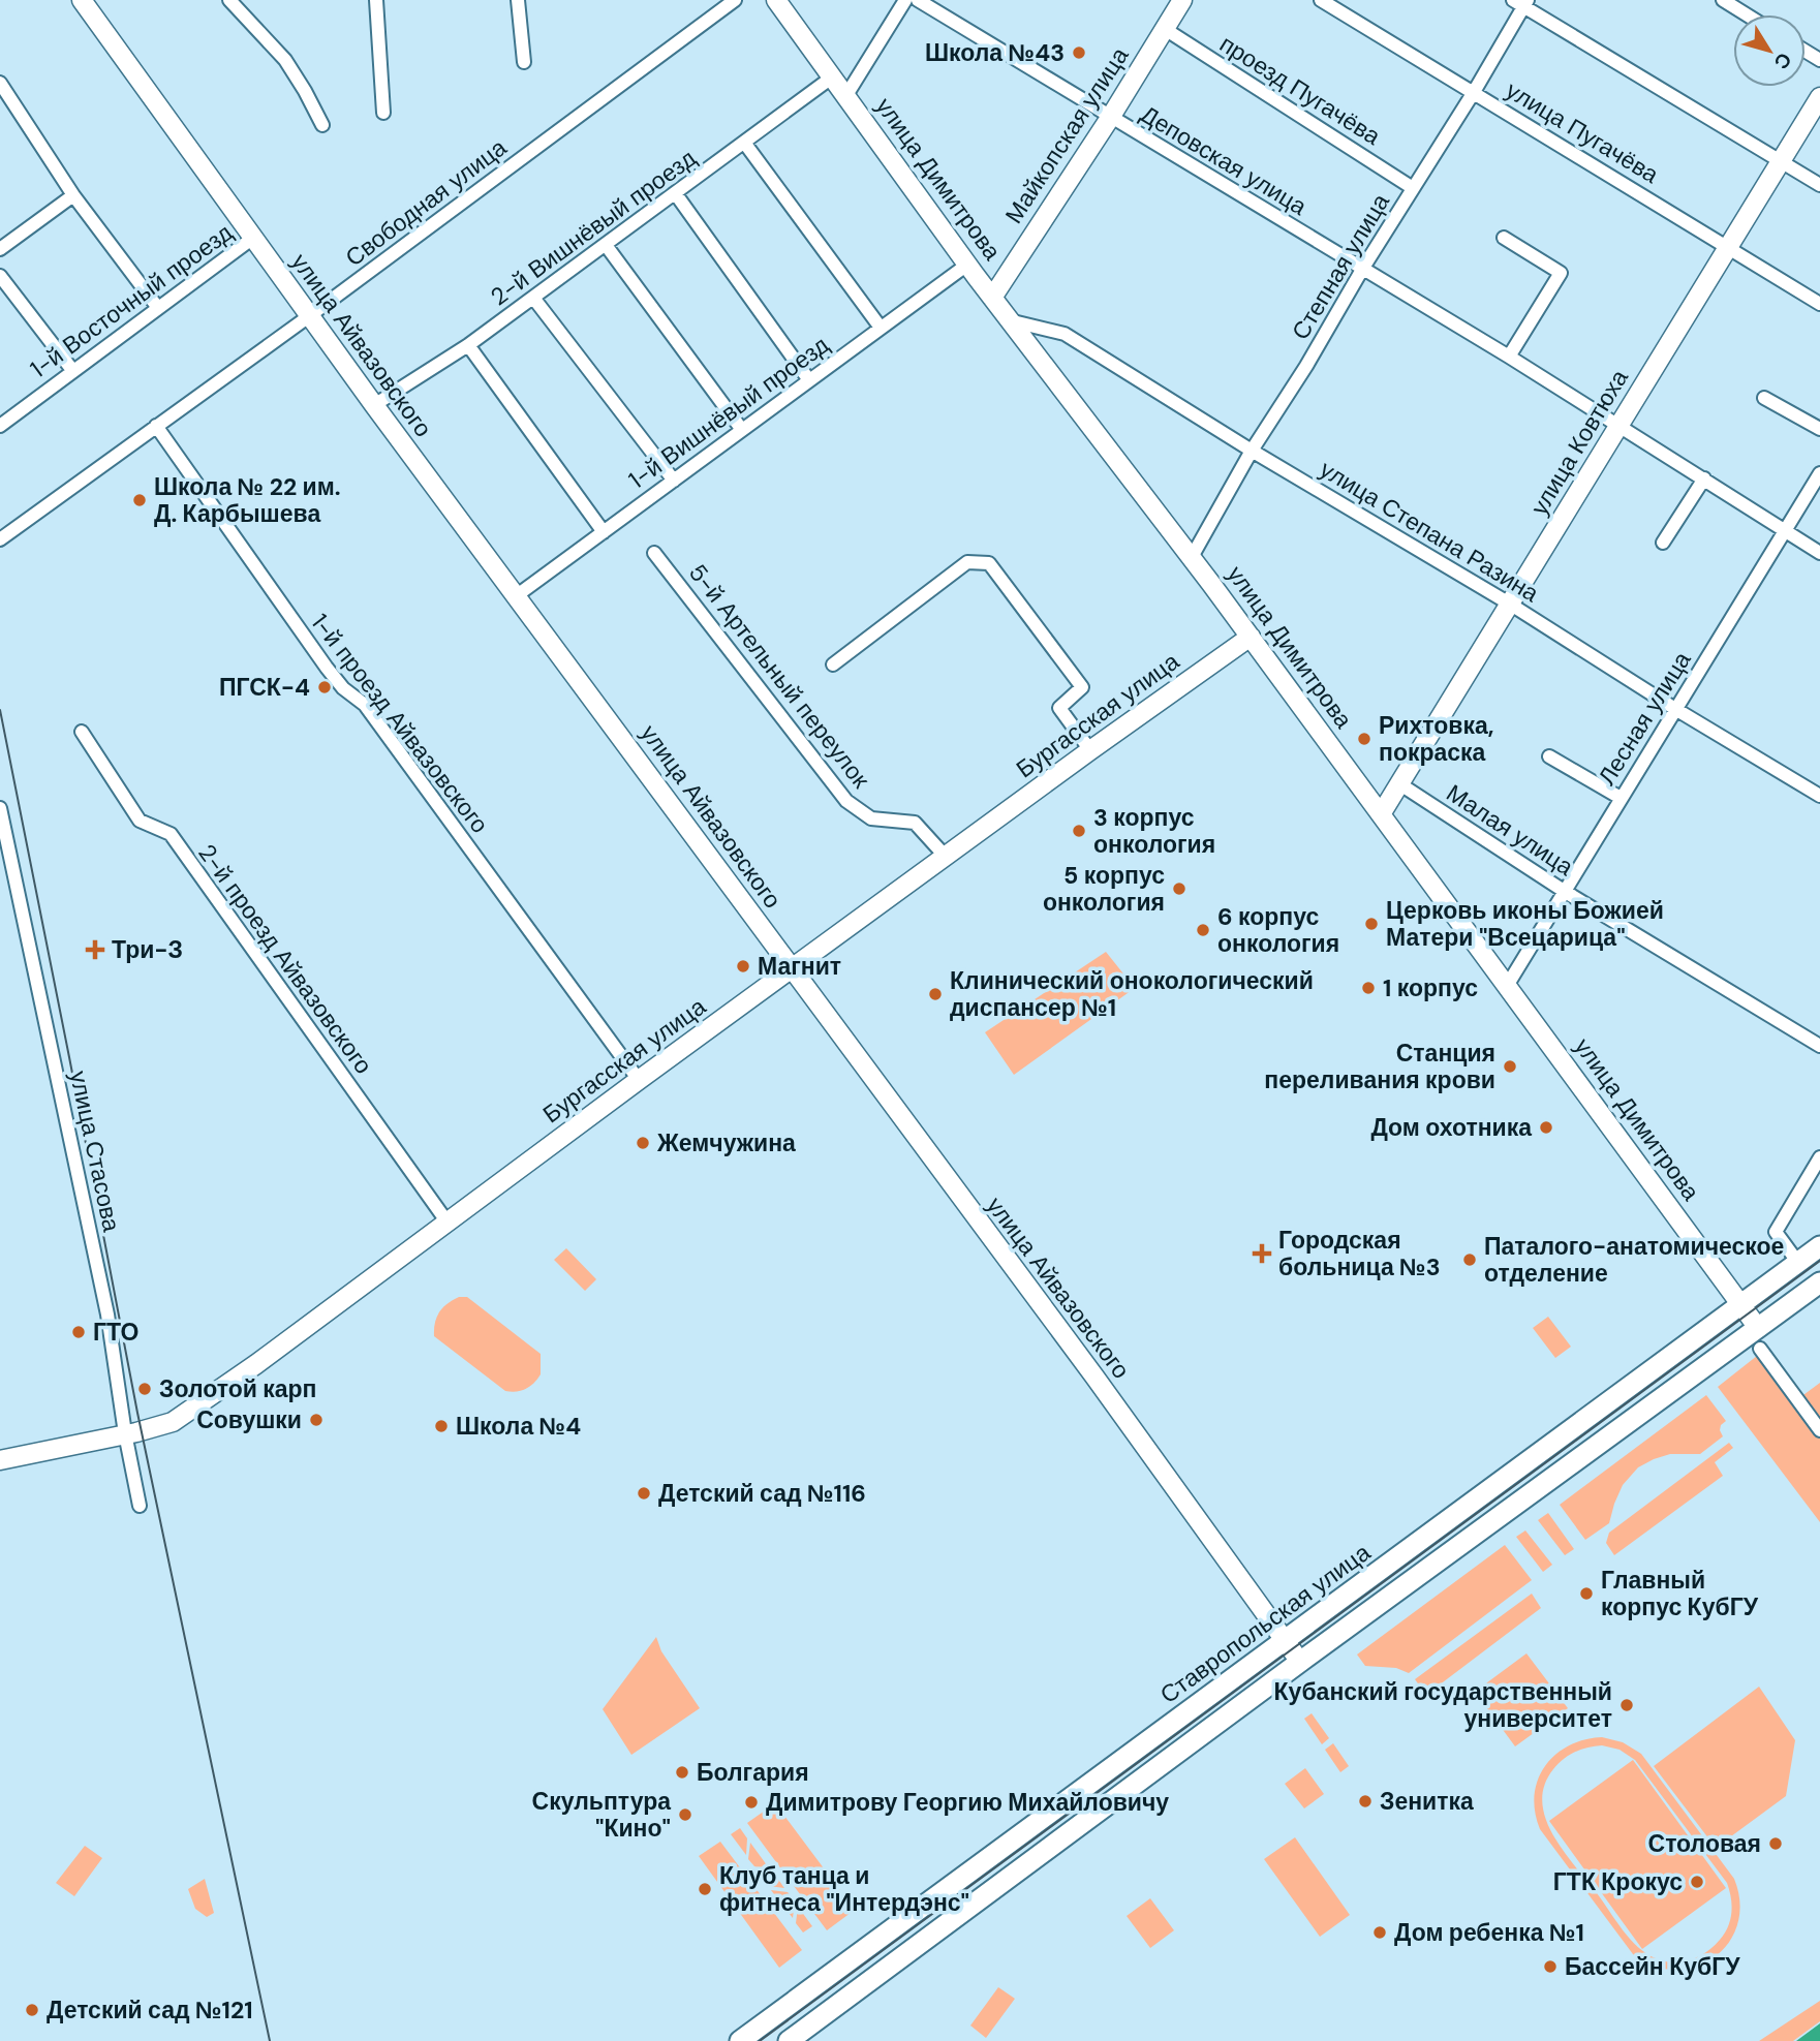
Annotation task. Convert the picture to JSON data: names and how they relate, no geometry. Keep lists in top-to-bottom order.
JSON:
{
  "streets": {
    "main road": ["Ставропольская улица"],
    "street": [
      "проезд Пугачёва",
      "улица Пугачёва",
      "Майкопская улица",
      "Деповская улица",
      "улица Димитрова",
      "Свободная улица",
      "2-й Вишнёвый проезд",
      "Степная улица",
      "1-й Восточный проезд",
      "улица Айвазовского",
      "1-й Вишнёвый проезд",
      "улица Ковтюха",
      "улица Степана Разина",
      "5-й Артельный переулок",
      "Бургасская улица",
      "Лесная улица",
      "1-й проезд Айвазовского",
      "Малая улица",
      "2-й проезд Айвазовского",
      "улица Стасова"
    ]
  },
  "crossings": [
    ["проезд Пугачёва", "Майкопская улица"],
    ["проезд Пугачёва", "Степная улица"],
    ["улица Пугачёва", "Степная улица"],
    ["улица Пугачёва", "улица Ковтюха"],
    ["Майкопская улица", "Деповская улица"],
    ["Майкопская улица", "улица Димитрова"],
    ["Деповская улица", "Степная улица"],
    ["Деповская улица", "улица Ковтюха"],
    ["Деповская улица", "Лесная улица"],
    ["улица Димитрова", "2-й Вишнёвый проезд"],
    ["улица Димитрова", "Степная улица"],
    ["улица Димитрова", "1-й Вишнёвый проезд"],
    ["улица Димитрова", "улица Ковтюха"],
    ["улица Димитрова", "улица Степана Разина"],
    ["улица Димитрова", "Бургасская улица"],
    ["улица Димитрова", "Лесная улица"],
    ["улица Димитрова", "Ставропольская улица"],
    ["Свободная улица", "улица Айвазовского"],
    ["Свободная улица", "1-й проезд Айвазовского"],
    ["2-й Вишнёвый проезд", "улица Айвазовского"],
    ["Степная улица", "улица Степана Разина"],
    ["1-й Восточный проезд", "улица Айвазовского"],
    ["улица Айвазовского", "1-й Вишнёвый проезд"],
    ["улица Айвазовского", "Бургасская улица"],
    ["улица Айвазовского", "Ставропольская улица"],
    ["улица Ковтюха", "улица Степана Разина"],
    ["улица Ковтюха", "Малая улица"],
    ["улица Степана Разина", "Лесная улица"],
    ["5-й Артельный переулок", "Бургасская улица"],
    ["Бургасская улица", "1-й проезд Айвазовского"],
    ["Бургасская улица", "2-й проезд Айвазовского"],
    ["Бургасская улица", "улица Стасова"],
    ["Лесная улица", "Малая улица"]
  ],
  "places": {
    "other": [
      "Школа №43",
      "Школа № 22 им. Д. Карбышева",
      "ПГСК-4",
      "Рихтовка, покраска",
      "3 корпус онкология",
      "5 корпус онкология",
      "Церковь иконы Божией Матери \"Всецарица\"",
      "6 корпус онкология",
      "Магнит",
      "1 корпус",
      "Клинический онокологический диспансер №1",
      "Станция переливания крови",
      "Дом охотника",
      "Жемчужина",
      "Паталого-анатомическое отделение",
      "ГТО",
      "Золотой карп",
      "Совушки",
      "Школа №4",
      "Детский сад №116",
      "Главный корпус КубГУ",
      "Кубанский государственный университет",
      "Болгария",
      "Зенитка",
      "Димитрову Георгию Михайловичу",
      "Скульптура \"Кино\"",
      "Столовая",
      "ГТК Крокус",
      "Клуб танца и фитнеса \"Интердэнс\"",
      "Дом ребенка №1",
      "Бассейн КубГУ",
      "Детский сад №121"
    ],
    "health": ["Три-З", "Городская больница №3"]
  },
  "north": "bottom right"
}
